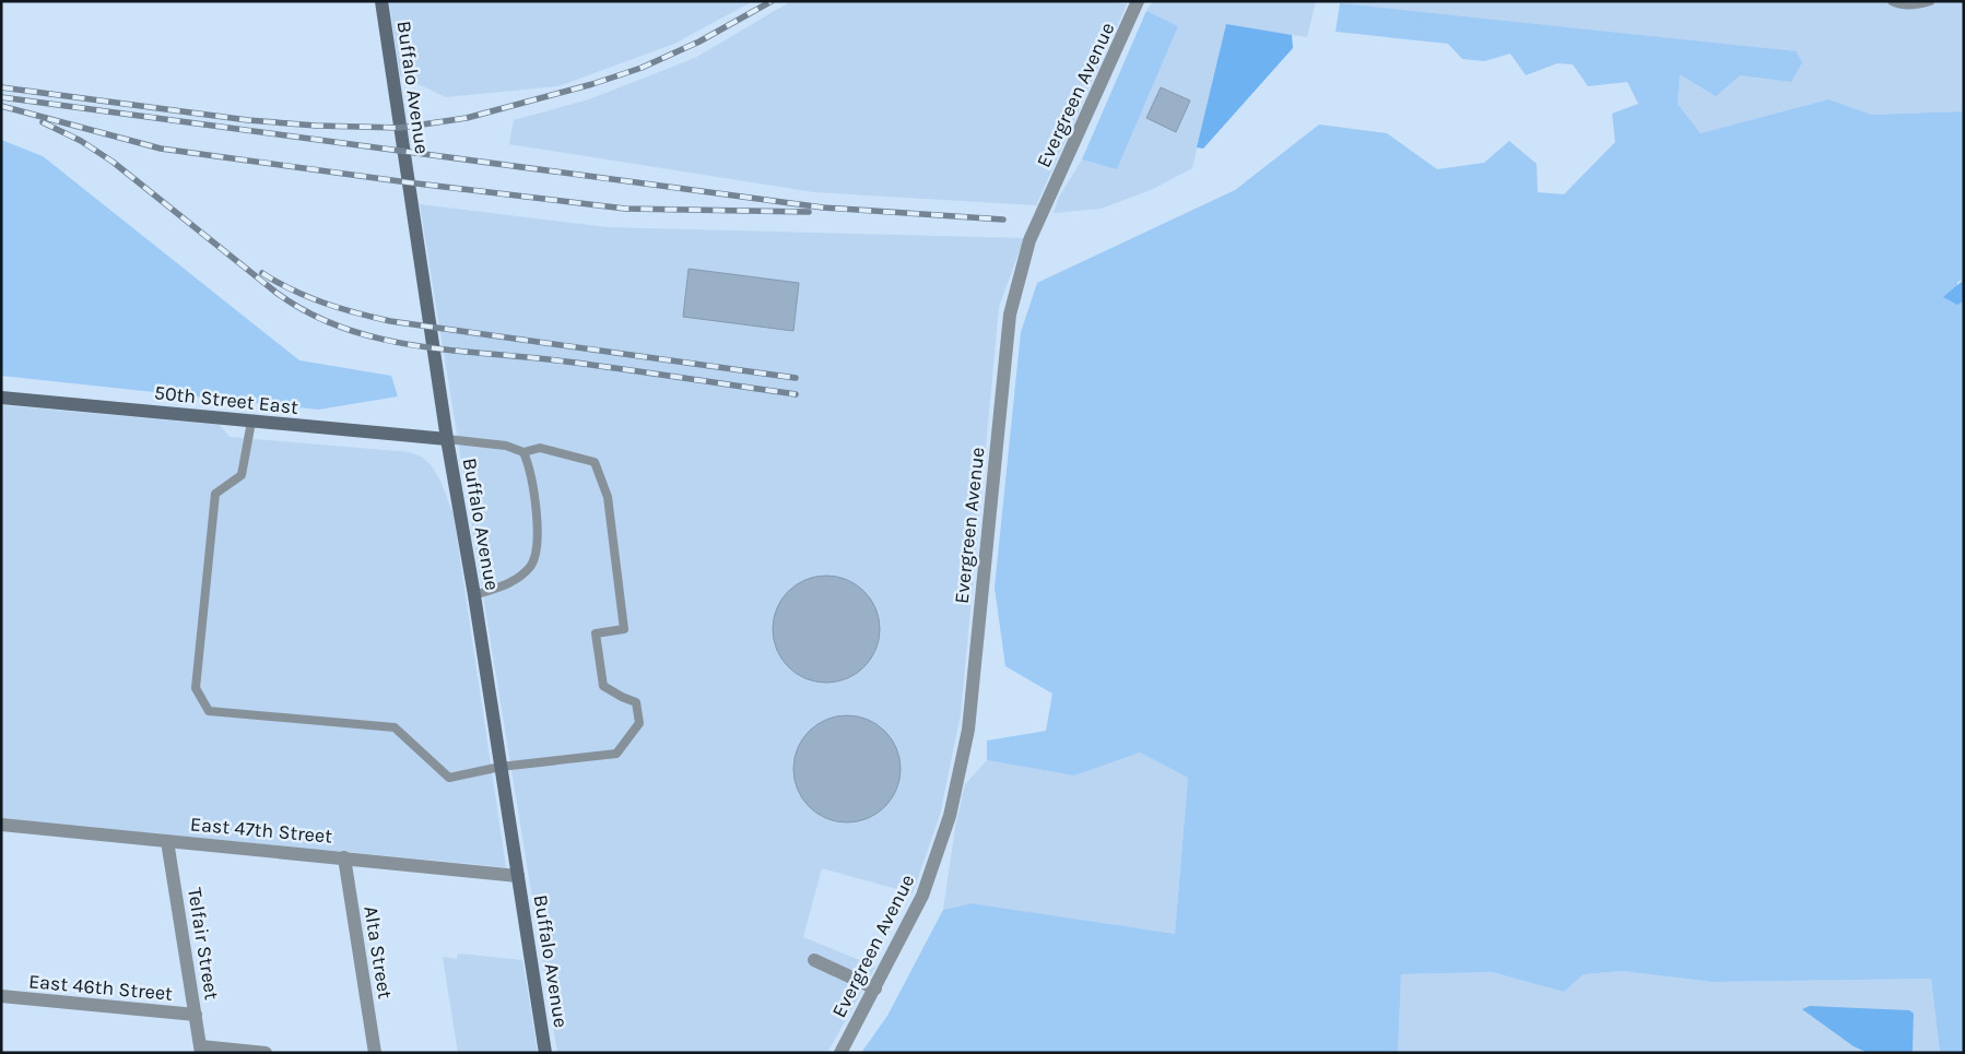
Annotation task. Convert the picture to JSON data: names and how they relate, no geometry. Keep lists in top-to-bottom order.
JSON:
{
  "streets": {
    "street": [
      "Buffalo Avenue",
      "Evergreen Avenue",
      "50th Street East",
      "East 47th Street",
      "Telfair Street",
      "Alta Street",
      "East 46th Street"
    ]
  },
  "crossings": [
    ["Buffalo Avenue", "50th Street East"],
    ["Buffalo Avenue", "East 47th Street"],
    ["East 47th Street", "Telfair Street"],
    ["East 47th Street", "Alta Street"],
    ["Telfair Street", "East 46th Street"]
  ]
}
